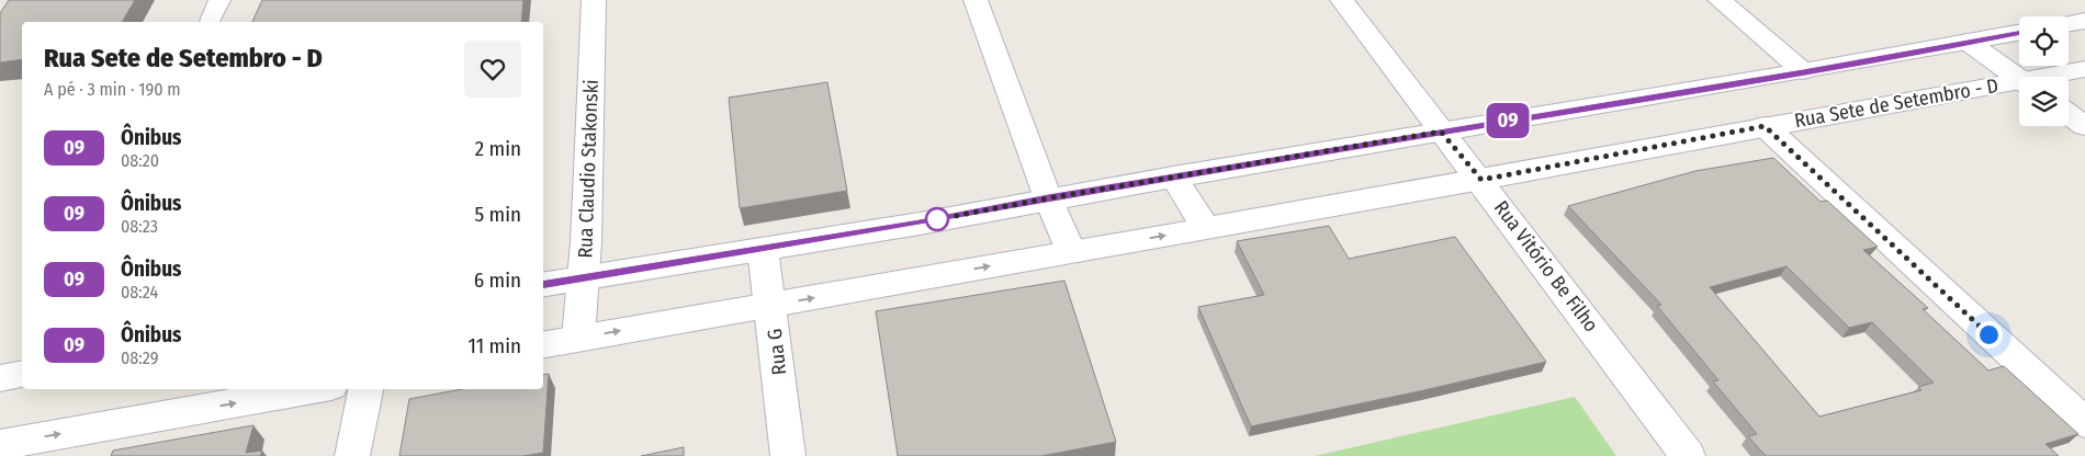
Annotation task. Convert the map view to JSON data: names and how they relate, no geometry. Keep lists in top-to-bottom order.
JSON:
{
  "streets": {
    "street": [
      "Rua Sete de Setembro - D",
      "Rua Claudio Stakonski",
      "Rua Vitório Be Filho",
      "Rua G"
    ]
  },
  "crossings": [
    ["Rua Sete de Setembro - D", "Rua Claudio Stakonski"],
    ["Rua Sete de Setembro - D", "Rua Vitório Be Filho"],
    ["Rua Sete de Setembro - D", "Rua G"]
  ],
  "lines": ["bus line 09"],
  "page": {
    "on_map": "09",
    "heading": ["Rua Sete de Setembro - D", "A pé · 3 min · 190 m"],
    "list": [
      {
        "mark": "09",
        "name": "Ônibus",
        "note": "08:20",
        "value": "2 min"
      },
      {
        "mark": "09",
        "name": "Ônibus",
        "note": "08:23",
        "value": "5 min"
      },
      {
        "mark": "09",
        "name": "Ônibus",
        "note": "08:24",
        "value": "6 min"
      },
      {
        "mark": "09",
        "name": "Ônibus",
        "note": "08:29",
        "value": "11 min"
      }
    ]
  }
}
